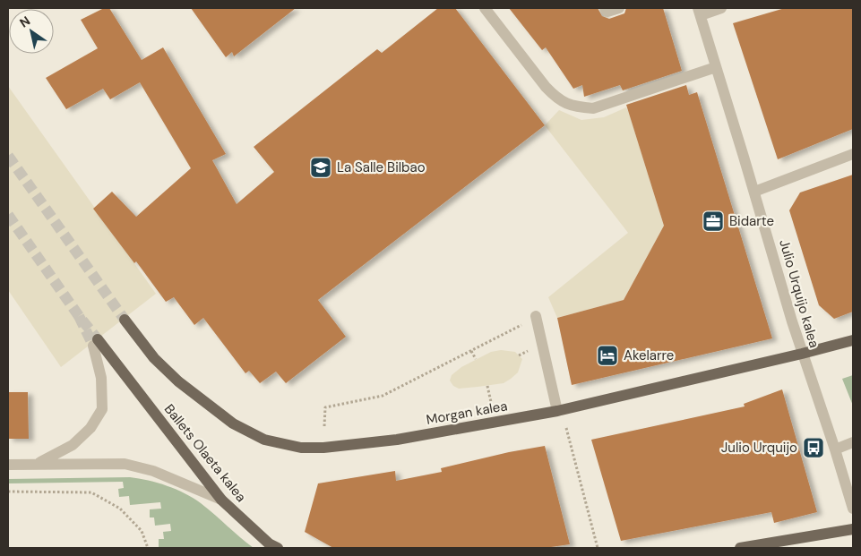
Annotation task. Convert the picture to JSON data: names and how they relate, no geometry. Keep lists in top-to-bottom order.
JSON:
{
  "streets": {
    "main road": ["Morgan kalea", "Ballets Olaeta kalea"],
    "street": ["Julio Urquijo kalea"]
  },
  "crossings": [
    ["Julio Urquijo kalea", "Morgan kalea"]
  ],
  "places": {
    "school or university": ["La Salle Bilbao"],
    "office": ["Bidarte"],
    "hotel": ["Akelarre"],
    "bus stop": ["Julio Urquijo"]
  },
  "north": "top left"
}
